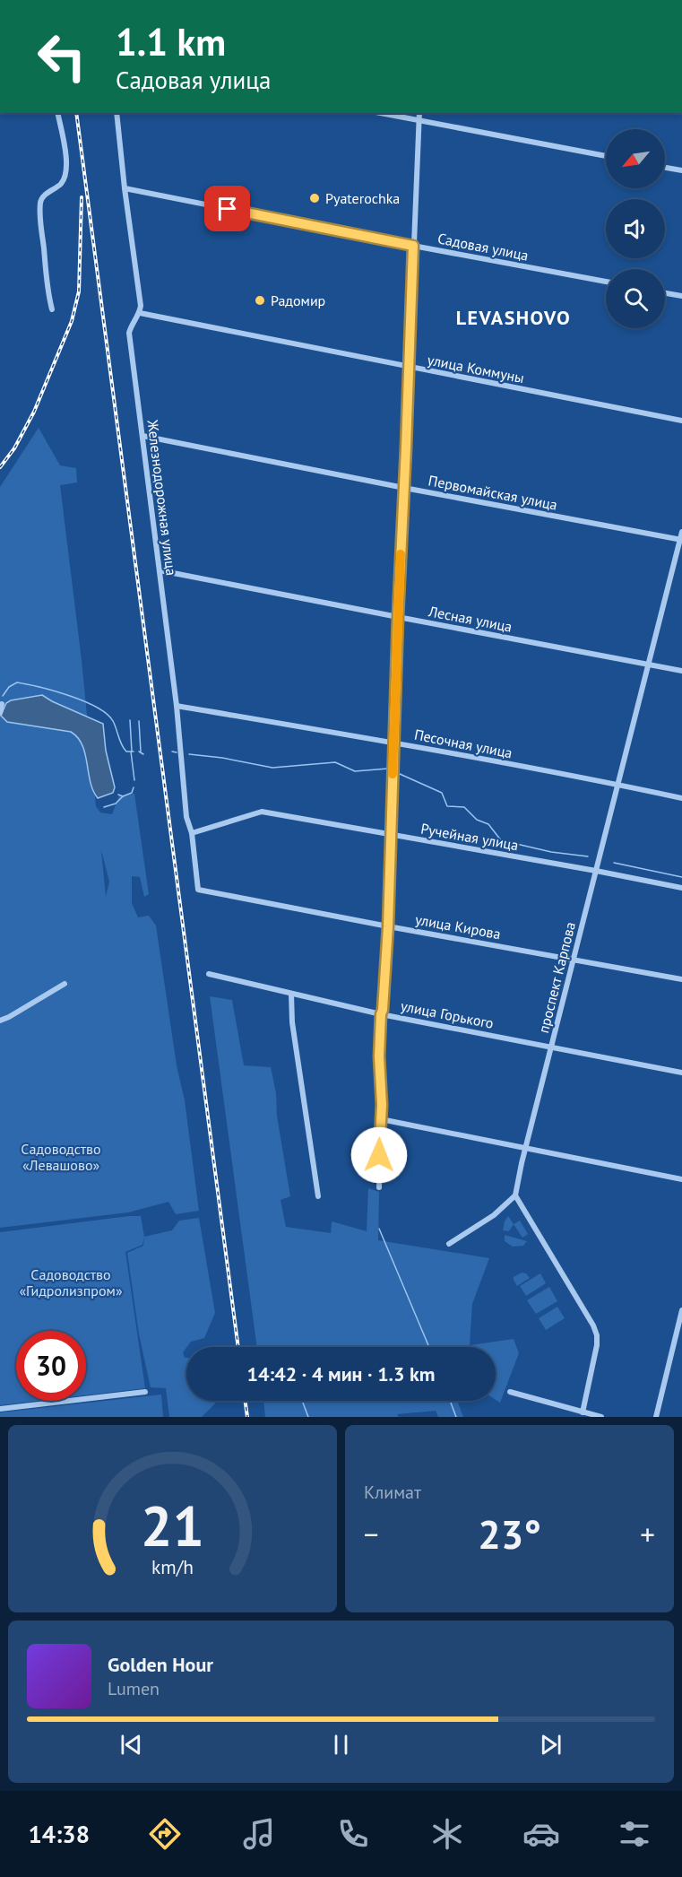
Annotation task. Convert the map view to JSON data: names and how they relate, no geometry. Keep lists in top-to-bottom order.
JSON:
{
  "streets": {
    "street": [
      "Садовая улица",
      "улица Коммуны",
      "Первомайская улица",
      "Железнодорожная улица",
      "Лесная улица",
      "Песочная улица",
      "Ручейная улица",
      "улица Кирова",
      "проспект Карпова",
      "улица Горького"
    ]
  },
  "crossings": [
    ["Садовая улица", "Железнодорожная улица"],
    ["улица Коммуны", "Железнодорожная улица"],
    ["Первомайская улица", "Железнодорожная улица"],
    ["Первомайская улица", "проспект Карпова"],
    ["Железнодорожная улица", "Лесная улица"],
    ["Железнодорожная улица", "Песочная улица"],
    ["Железнодорожная улица", "Ручейная улица"],
    ["Железнодорожная улица", "улица Кирова"],
    ["Лесная улица", "проспект Карпова"],
    ["Песочная улица", "проспект Карпова"],
    ["Ручейная улица", "проспект Карпова"],
    ["улица Кирова", "проспект Карпова"],
    ["проспект Карпова", "улица Горького"]
  ],
  "districts": ["LEVASHOVO"],
  "parks": ["Садоводство «Левашово»", "Садоводство «Гидролизпром»"],
  "places": ["Pyaterochka", "Радомир"],
  "north": "bottom left",
  "page": {
    "turn": ["1.1 km", "Садовая улица"],
    "limit": "30",
    "trip": "14:42 · 4 мин · 1.3 km",
    "tile": "Климат",
    "heat": ["−", "23°", "+"],
    "song": ["Golden Hour", "Lumen"],
    "tabs": "14:38",
    "gauge": ["21", "km/h"]
  }
}
